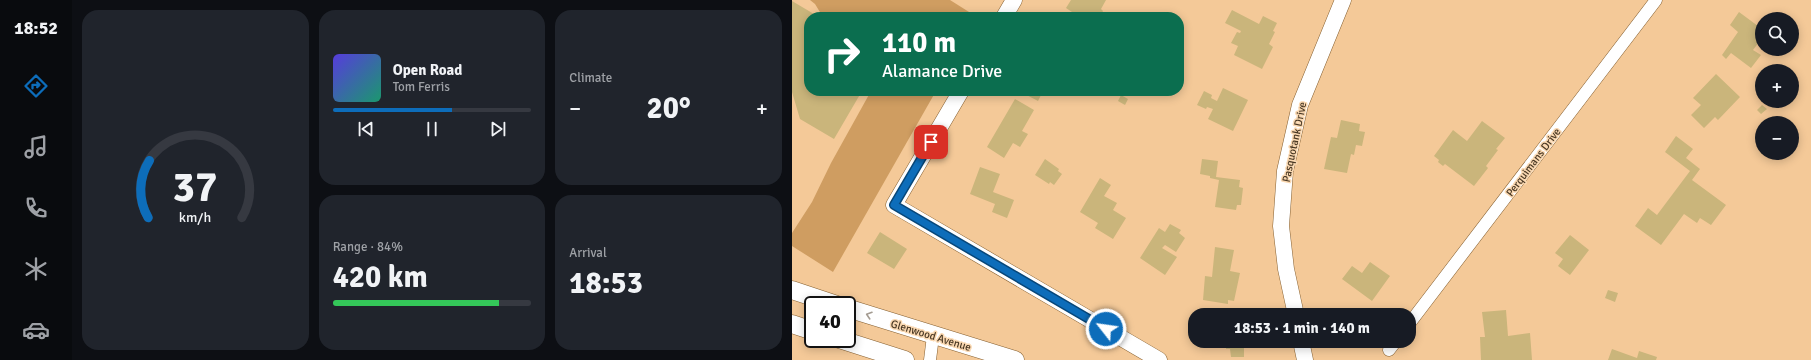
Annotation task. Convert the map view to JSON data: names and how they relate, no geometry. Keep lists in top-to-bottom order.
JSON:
{
  "streets": {
    "main road": ["Glenwood Avenue"],
    "street": ["Pasquotank Drive", "Perquimans Drive"]
  },
  "page": {
    "tabs": "18:52",
    "tile": [
      "Climate",
      ["Range · 84%", "420 km"],
      ["Arrival", "18:53"]
    ],
    "map_buttons": ["+", "−"],
    "turn": ["110 m", "Alamance Drive"],
    "song": ["Open Road", "Tom Ferris"],
    "heat": ["−", "20°", "+"],
    "limit": "40",
    "trip": "18:53 · 1 min · 140 m",
    "gauge": ["37", "km/h"]
  }
}
